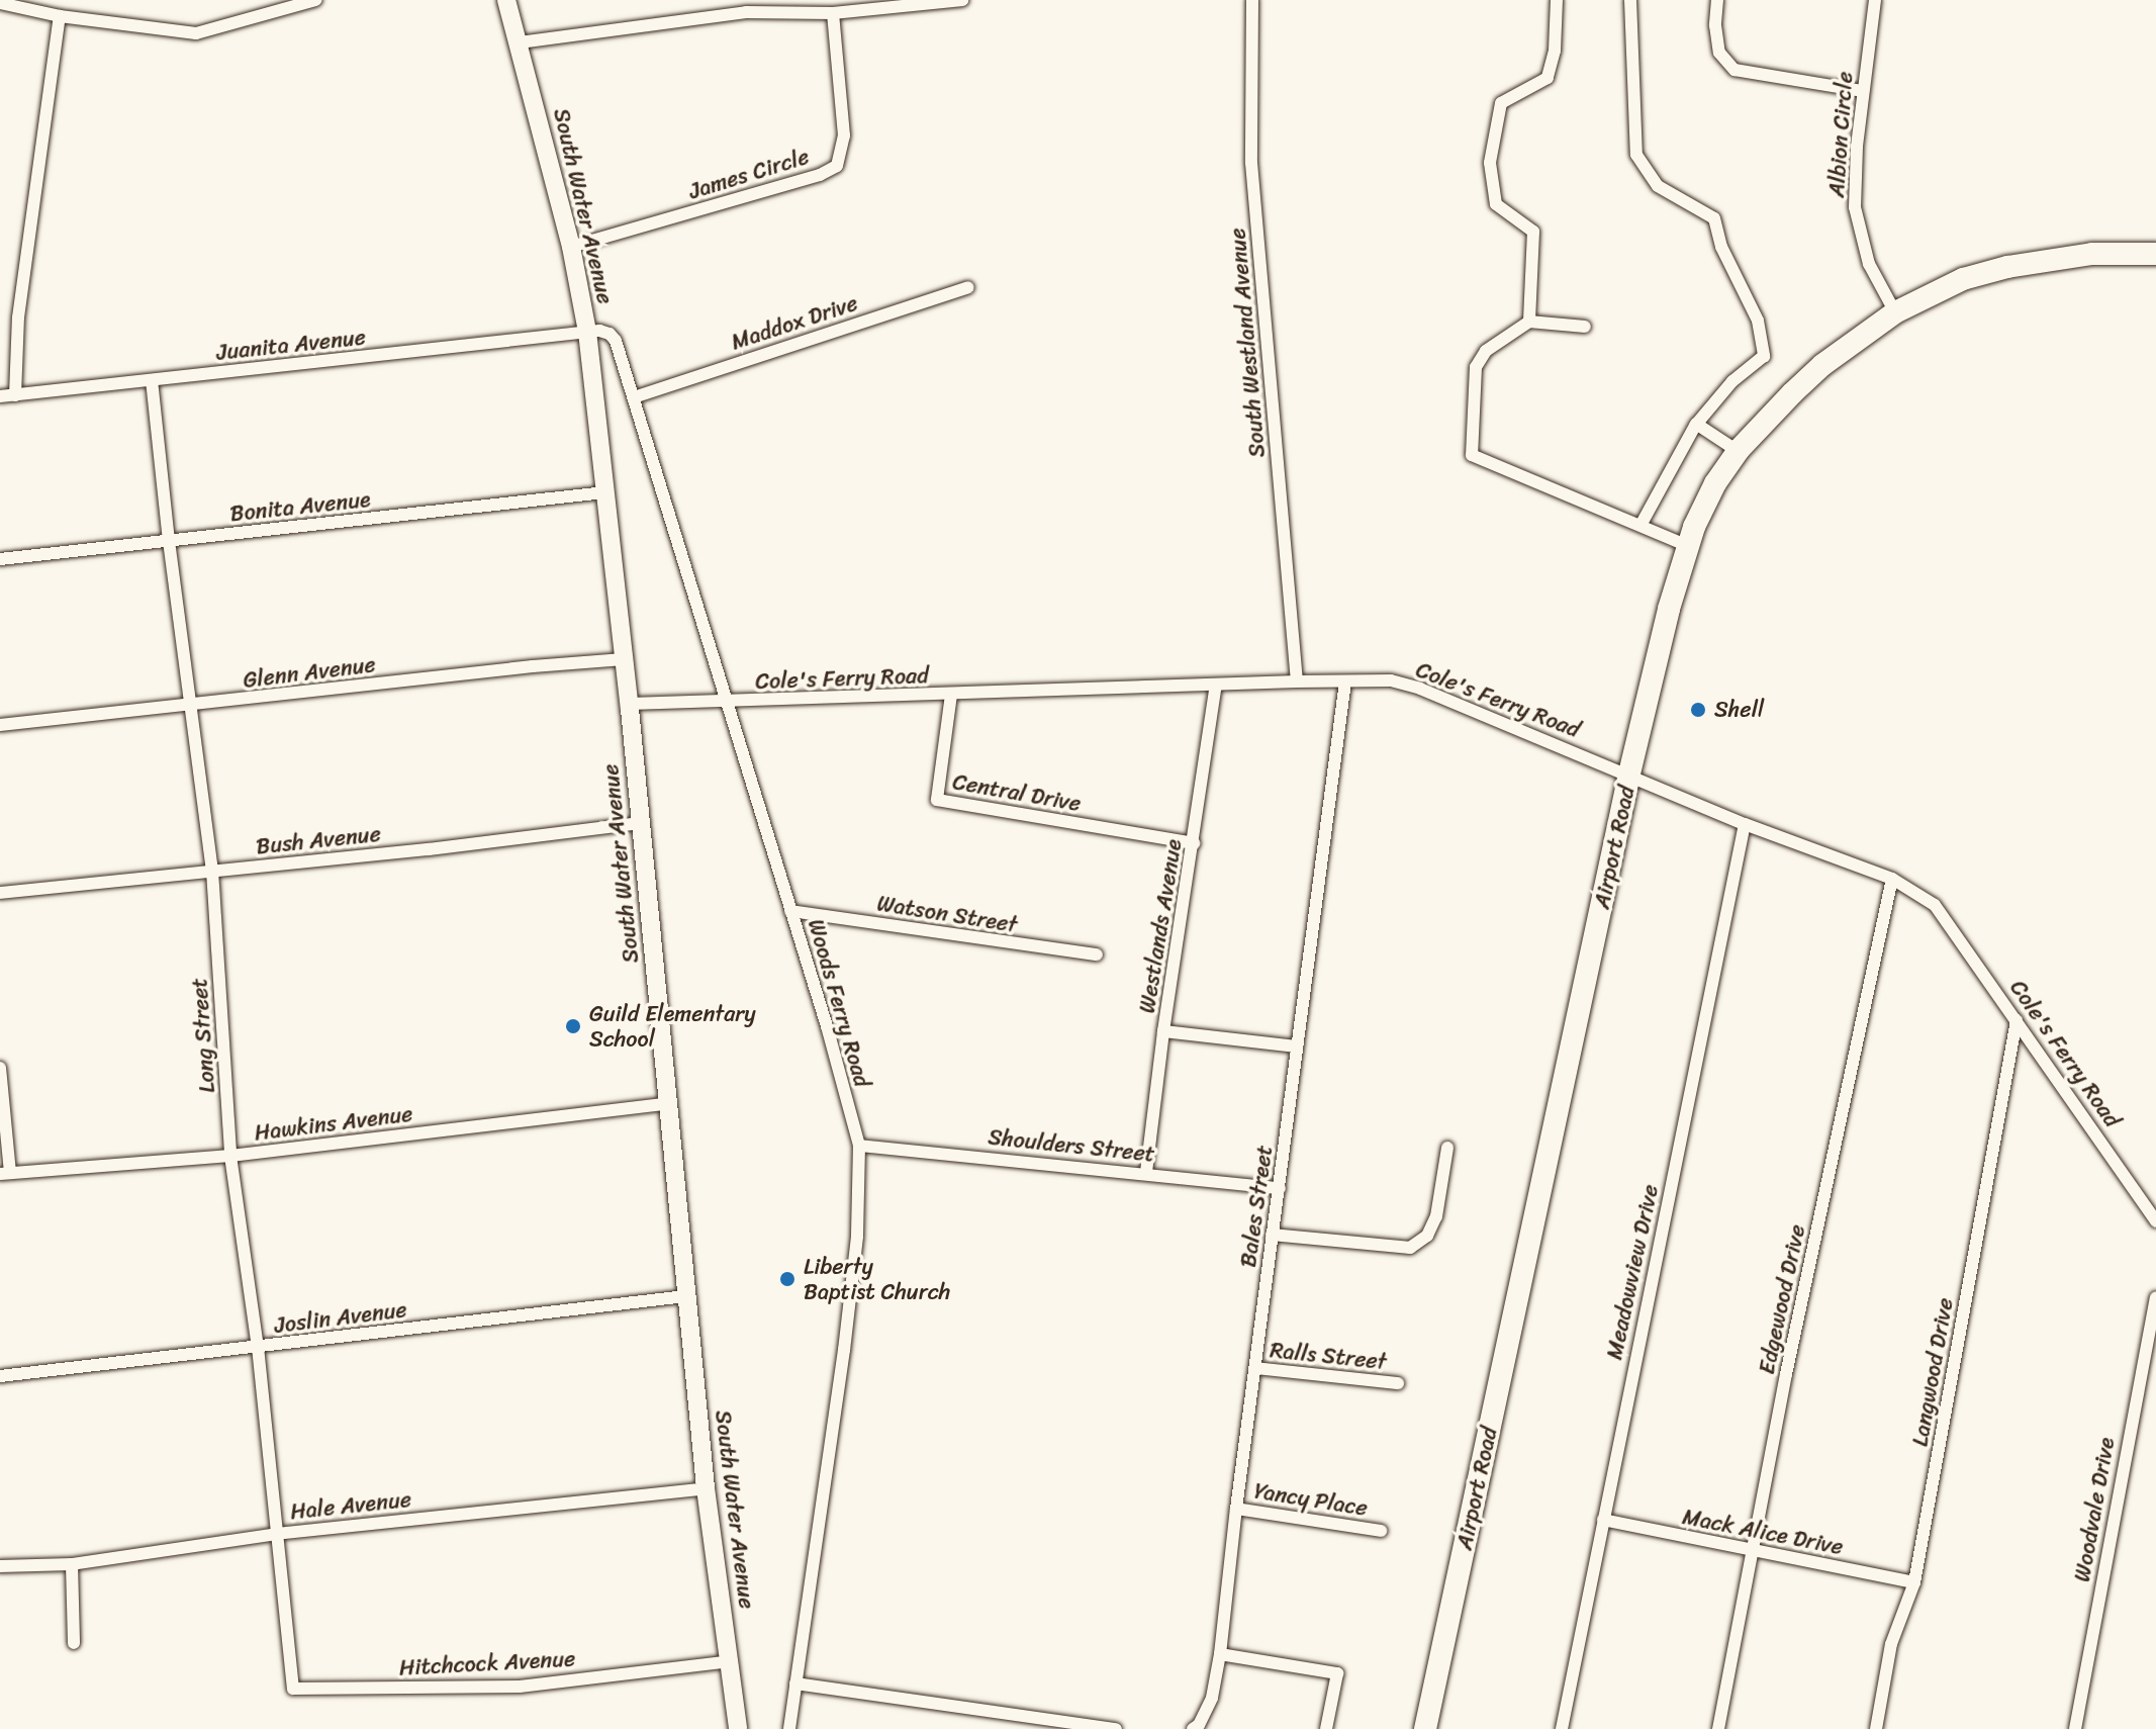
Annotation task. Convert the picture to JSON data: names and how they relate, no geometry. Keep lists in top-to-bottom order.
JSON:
{
  "streets": {
    "highway": ["Airport Road"],
    "main road": ["South Water Avenue"],
    "street": [
      "Albion Circle",
      "James Circle",
      "Maddox Drive",
      "South Westland Avenue",
      "Juanita Avenue",
      "Bonita Avenue",
      "Glenn Avenue",
      "Cole's Ferry Road",
      "Central Drive",
      "Bush Avenue",
      "Watson Street",
      "Westlands Avenue",
      "Woods Ferry Road",
      "Long Street",
      "Hawkins Avenue",
      "Shoulders Street",
      "Bales Street",
      "Meadowview Drive",
      "Edgewood Drive",
      "Joslin Avenue",
      "Ralls Street",
      "Langwood Drive",
      "Yancy Place",
      "Hale Avenue",
      "Woodvale Drive",
      "Mack Alice Drive",
      "Hitchcock Avenue"
    ]
  },
  "crossings": [
    ["Albion Circle", "Airport Road"],
    ["James Circle", "South Water Avenue"],
    ["South Water Avenue", "Juanita Avenue"],
    ["South Water Avenue", "Bonita Avenue"],
    ["South Water Avenue", "Glenn Avenue"],
    ["South Water Avenue", "Cole's Ferry Road"],
    ["South Water Avenue", "Bush Avenue"],
    ["South Water Avenue", "Woods Ferry Road"],
    ["South Water Avenue", "Hawkins Avenue"],
    ["South Water Avenue", "Joslin Avenue"],
    ["South Water Avenue", "Hale Avenue"],
    ["South Water Avenue", "Hitchcock Avenue"],
    ["Maddox Drive", "Woods Ferry Road"],
    ["South Westland Avenue", "Cole's Ferry Road"],
    ["Juanita Avenue", "Woods Ferry Road"],
    ["Juanita Avenue", "Long Street"],
    ["Bonita Avenue", "Long Street"],
    ["Glenn Avenue", "Long Street"],
    ["Cole's Ferry Road", "Central Drive"],
    ["Cole's Ferry Road", "Airport Road"],
    ["Cole's Ferry Road", "Westlands Avenue"],
    ["Cole's Ferry Road", "Woods Ferry Road"],
    ["Cole's Ferry Road", "Bales Street"],
    ["Cole's Ferry Road", "Meadowview Drive"],
    ["Cole's Ferry Road", "Edgewood Drive"],
    ["Cole's Ferry Road", "Langwood Drive"],
    ["Central Drive", "Westlands Avenue"],
    ["Bush Avenue", "Long Street"],
    ["Watson Street", "Woods Ferry Road"],
    ["Westlands Avenue", "Shoulders Street"],
    ["Woods Ferry Road", "Shoulders Street"],
    ["Long Street", "Hawkins Avenue"],
    ["Long Street", "Joslin Avenue"],
    ["Long Street", "Hale Avenue"],
    ["Long Street", "Hitchcock Avenue"],
    ["Shoulders Street", "Bales Street"],
    ["Bales Street", "Ralls Street"],
    ["Bales Street", "Yancy Place"],
    ["Meadowview Drive", "Mack Alice Drive"],
    ["Edgewood Drive", "Mack Alice Drive"],
    ["Langwood Drive", "Mack Alice Drive"]
  ],
  "places": ["Shell", "Guild Elementary School", "Liberty Baptist Church"]
}
